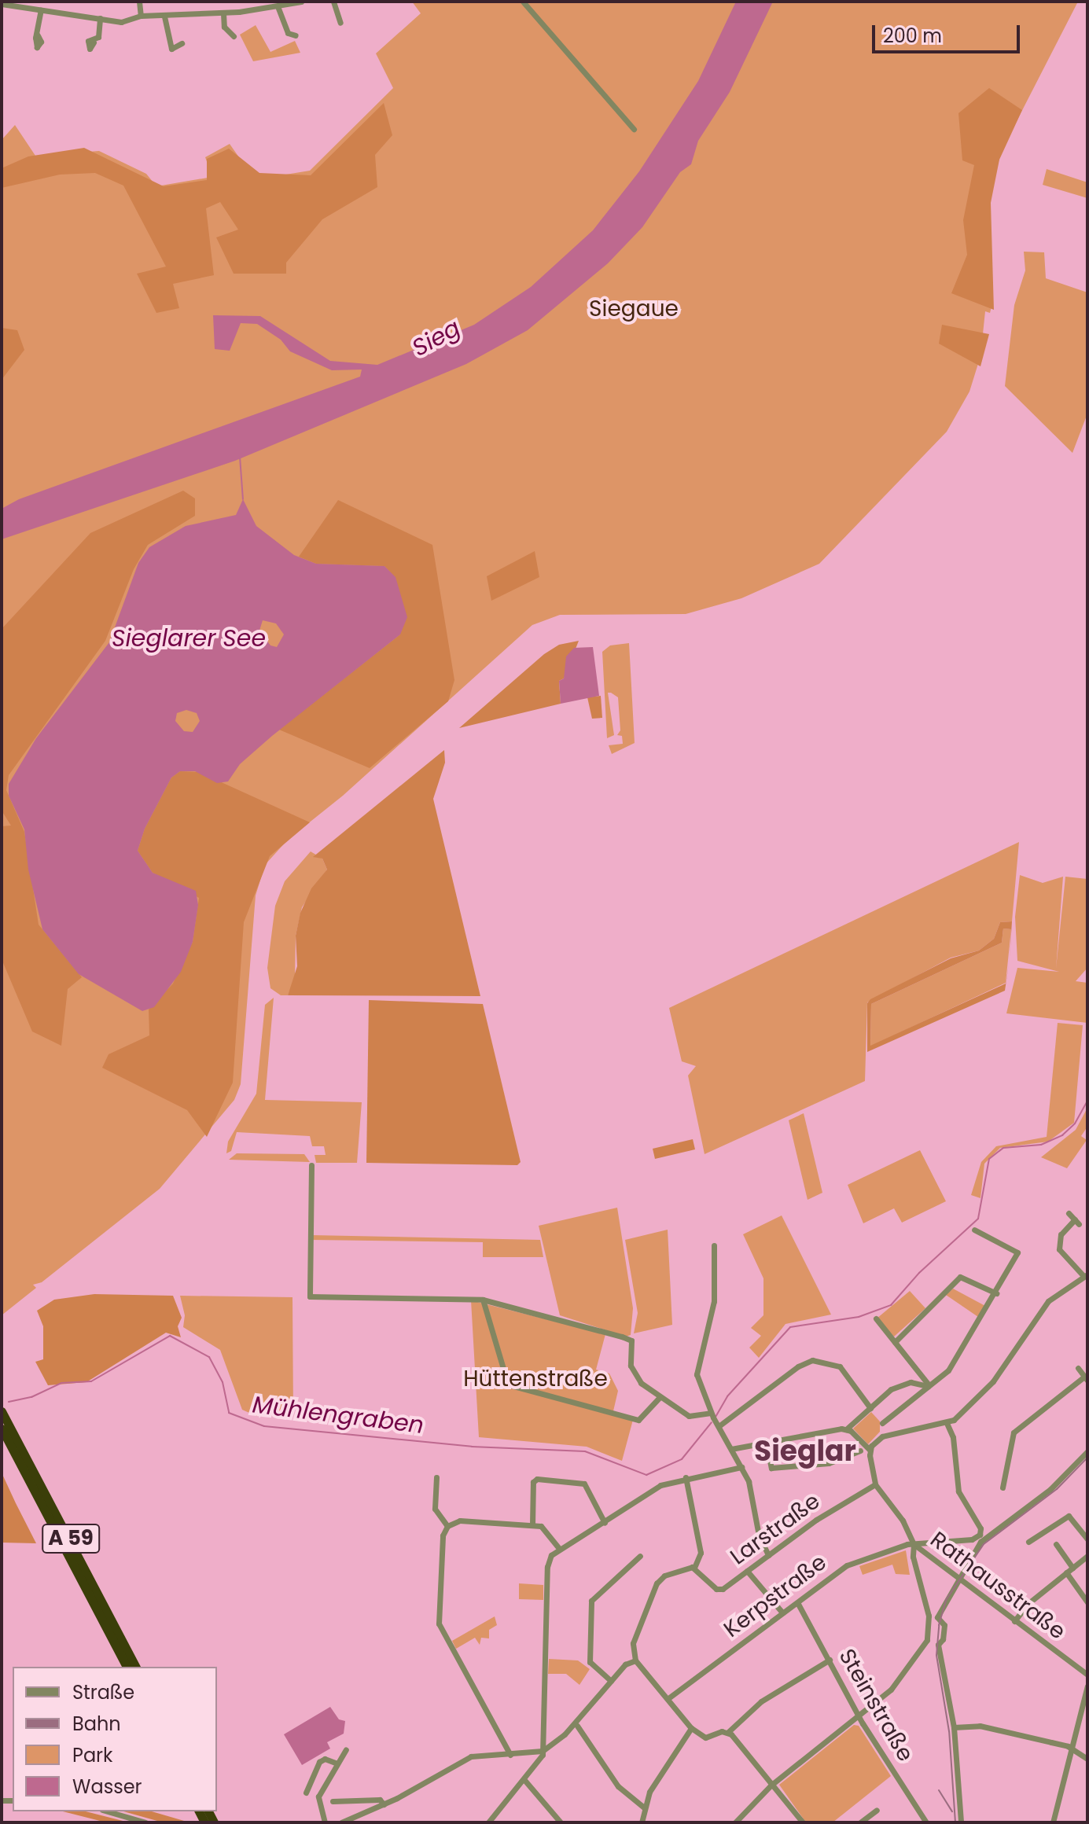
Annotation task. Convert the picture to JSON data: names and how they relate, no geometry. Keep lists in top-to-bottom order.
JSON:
{
  "streets": {
    "highway": ["A 59"],
    "street": [
      "Larstraße",
      "Rathausstraße",
      "Kerpstraße",
      "Steinstraße"
    ]
  },
  "crossings": [
    ["Larstraße", "Rathausstraße"],
    ["Rathausstraße", "Kerpstraße"],
    ["Kerpstraße", "Steinstraße"]
  ],
  "districts": ["Sieglar"],
  "water": ["Sieg", "Sieglarer See", "Mühlengraben"],
  "parks": ["Siegaue", "Hüttenstraße"],
  "legend": [
    "Straße",
    "Bahn",
    "Park",
    "Wasser"
  ],
  "scale_bar": "200 m"
}
